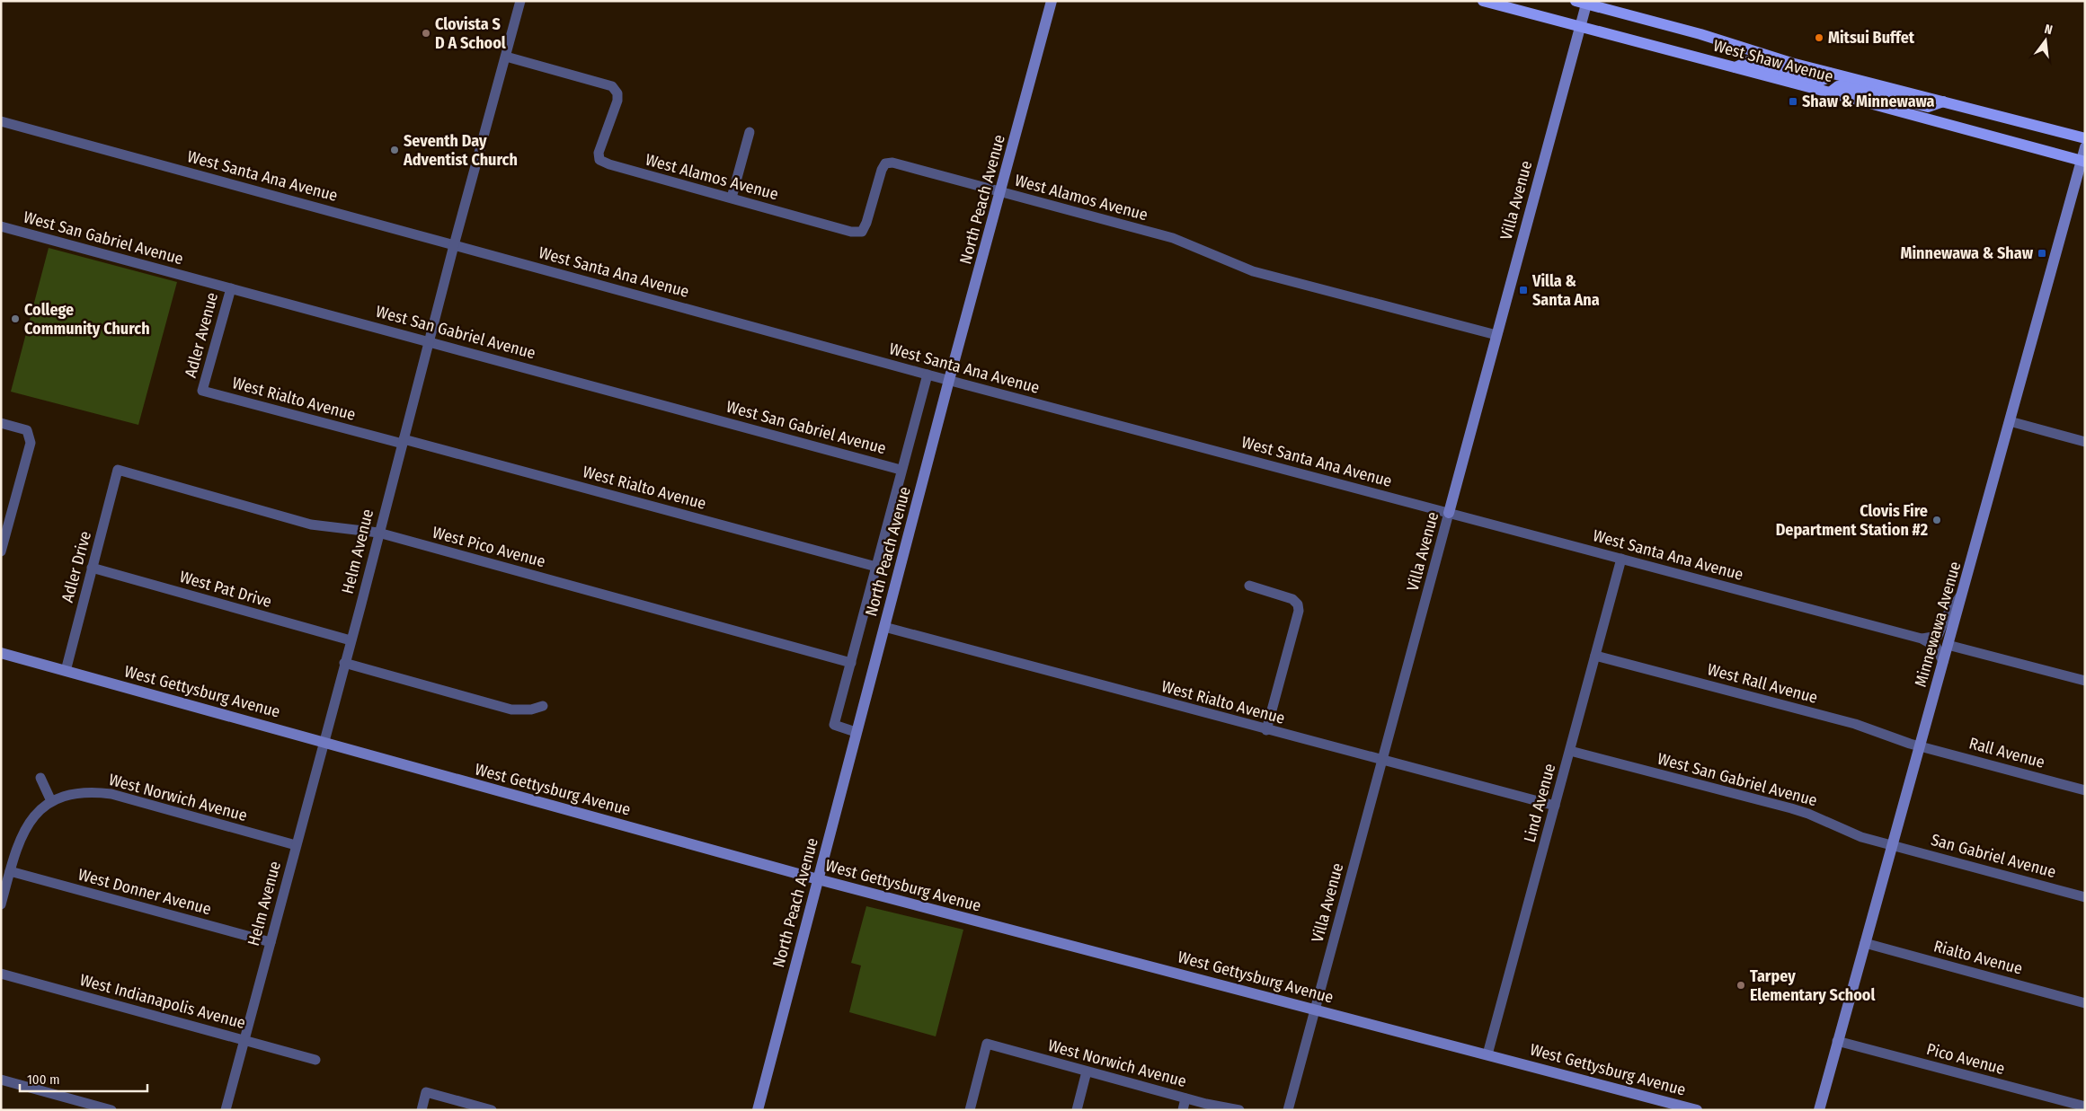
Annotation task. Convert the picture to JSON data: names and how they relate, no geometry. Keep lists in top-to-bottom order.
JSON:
{
  "streets": {
    "main road": ["West Shaw Avenue"],
    "street": [
      "West Santa Ana Avenue",
      "West Alamos Avenue",
      "North Peach Avenue",
      "Villa Avenue",
      "West San Gabriel Avenue",
      "Adler Avenue",
      "West Rialto Avenue",
      "West Pico Avenue",
      "Helm Avenue",
      "Adler Drive",
      "West Pat Drive",
      "Minnewawa Avenue",
      "West Rall Avenue",
      "West Gettysburg Avenue",
      "Rall Avenue",
      "West Norwich Avenue",
      "Lind Avenue",
      "San Gabriel Avenue",
      "West Donner Avenue",
      "Rialto Avenue",
      "West Indianapolis Avenue",
      "Pico Avenue"
    ]
  },
  "crossings": [
    ["West Shaw Avenue", "Villa Avenue"],
    ["West Shaw Avenue", "Minnewawa Avenue"],
    ["West Santa Ana Avenue", "North Peach Avenue"],
    ["West Santa Ana Avenue", "Villa Avenue"],
    ["West Santa Ana Avenue", "Helm Avenue"],
    ["West Santa Ana Avenue", "Minnewawa Avenue"],
    ["West Santa Ana Avenue", "Lind Avenue"],
    ["West Alamos Avenue", "North Peach Avenue"],
    ["West Alamos Avenue", "Villa Avenue"],
    ["West Alamos Avenue", "Helm Avenue"],
    ["North Peach Avenue", "West Rialto Avenue"],
    ["North Peach Avenue", "West Gettysburg Avenue"],
    ["Villa Avenue", "West Rialto Avenue"],
    ["Villa Avenue", "West Gettysburg Avenue"],
    ["West San Gabriel Avenue", "Adler Avenue"],
    ["West San Gabriel Avenue", "Helm Avenue"],
    ["West San Gabriel Avenue", "Minnewawa Avenue"],
    ["West San Gabriel Avenue", "Lind Avenue"],
    ["West San Gabriel Avenue", "San Gabriel Avenue"],
    ["Adler Avenue", "West Rialto Avenue"],
    ["West Rialto Avenue", "Helm Avenue"],
    ["West Rialto Avenue", "Lind Avenue"],
    ["West Pico Avenue", "Helm Avenue"],
    ["West Pico Avenue", "Adler Drive"],
    ["Helm Avenue", "West Pat Drive"],
    ["Helm Avenue", "West Gettysburg Avenue"],
    ["Helm Avenue", "West Norwich Avenue"],
    ["Helm Avenue", "West Donner Avenue"],
    ["Helm Avenue", "West Indianapolis Avenue"],
    ["Adler Drive", "West Pat Drive"],
    ["Adler Drive", "West Gettysburg Avenue"],
    ["Minnewawa Avenue", "West Rall Avenue"],
    ["Minnewawa Avenue", "Rall Avenue"],
    ["Minnewawa Avenue", "San Gabriel Avenue"],
    ["Minnewawa Avenue", "Rialto Avenue"],
    ["Minnewawa Avenue", "Pico Avenue"],
    ["West Rall Avenue", "Rall Avenue"],
    ["West Rall Avenue", "Lind Avenue"],
    ["West Gettysburg Avenue", "Lind Avenue"]
  ],
  "places": {
    "other": [
      "Clovista S D A School",
      "Mitsui Buffet",
      "Seventh Day Adventist Church",
      "College Community Church",
      "Clovis Fire Department Station #2",
      "Tarpey Elementary School"
    ],
    "transit": ["Shaw & Minnewawa", "Minnewawa & Shaw", "Villa & Santa Ana"]
  },
  "scale_bar": "100 m",
  "north": "top"
}
